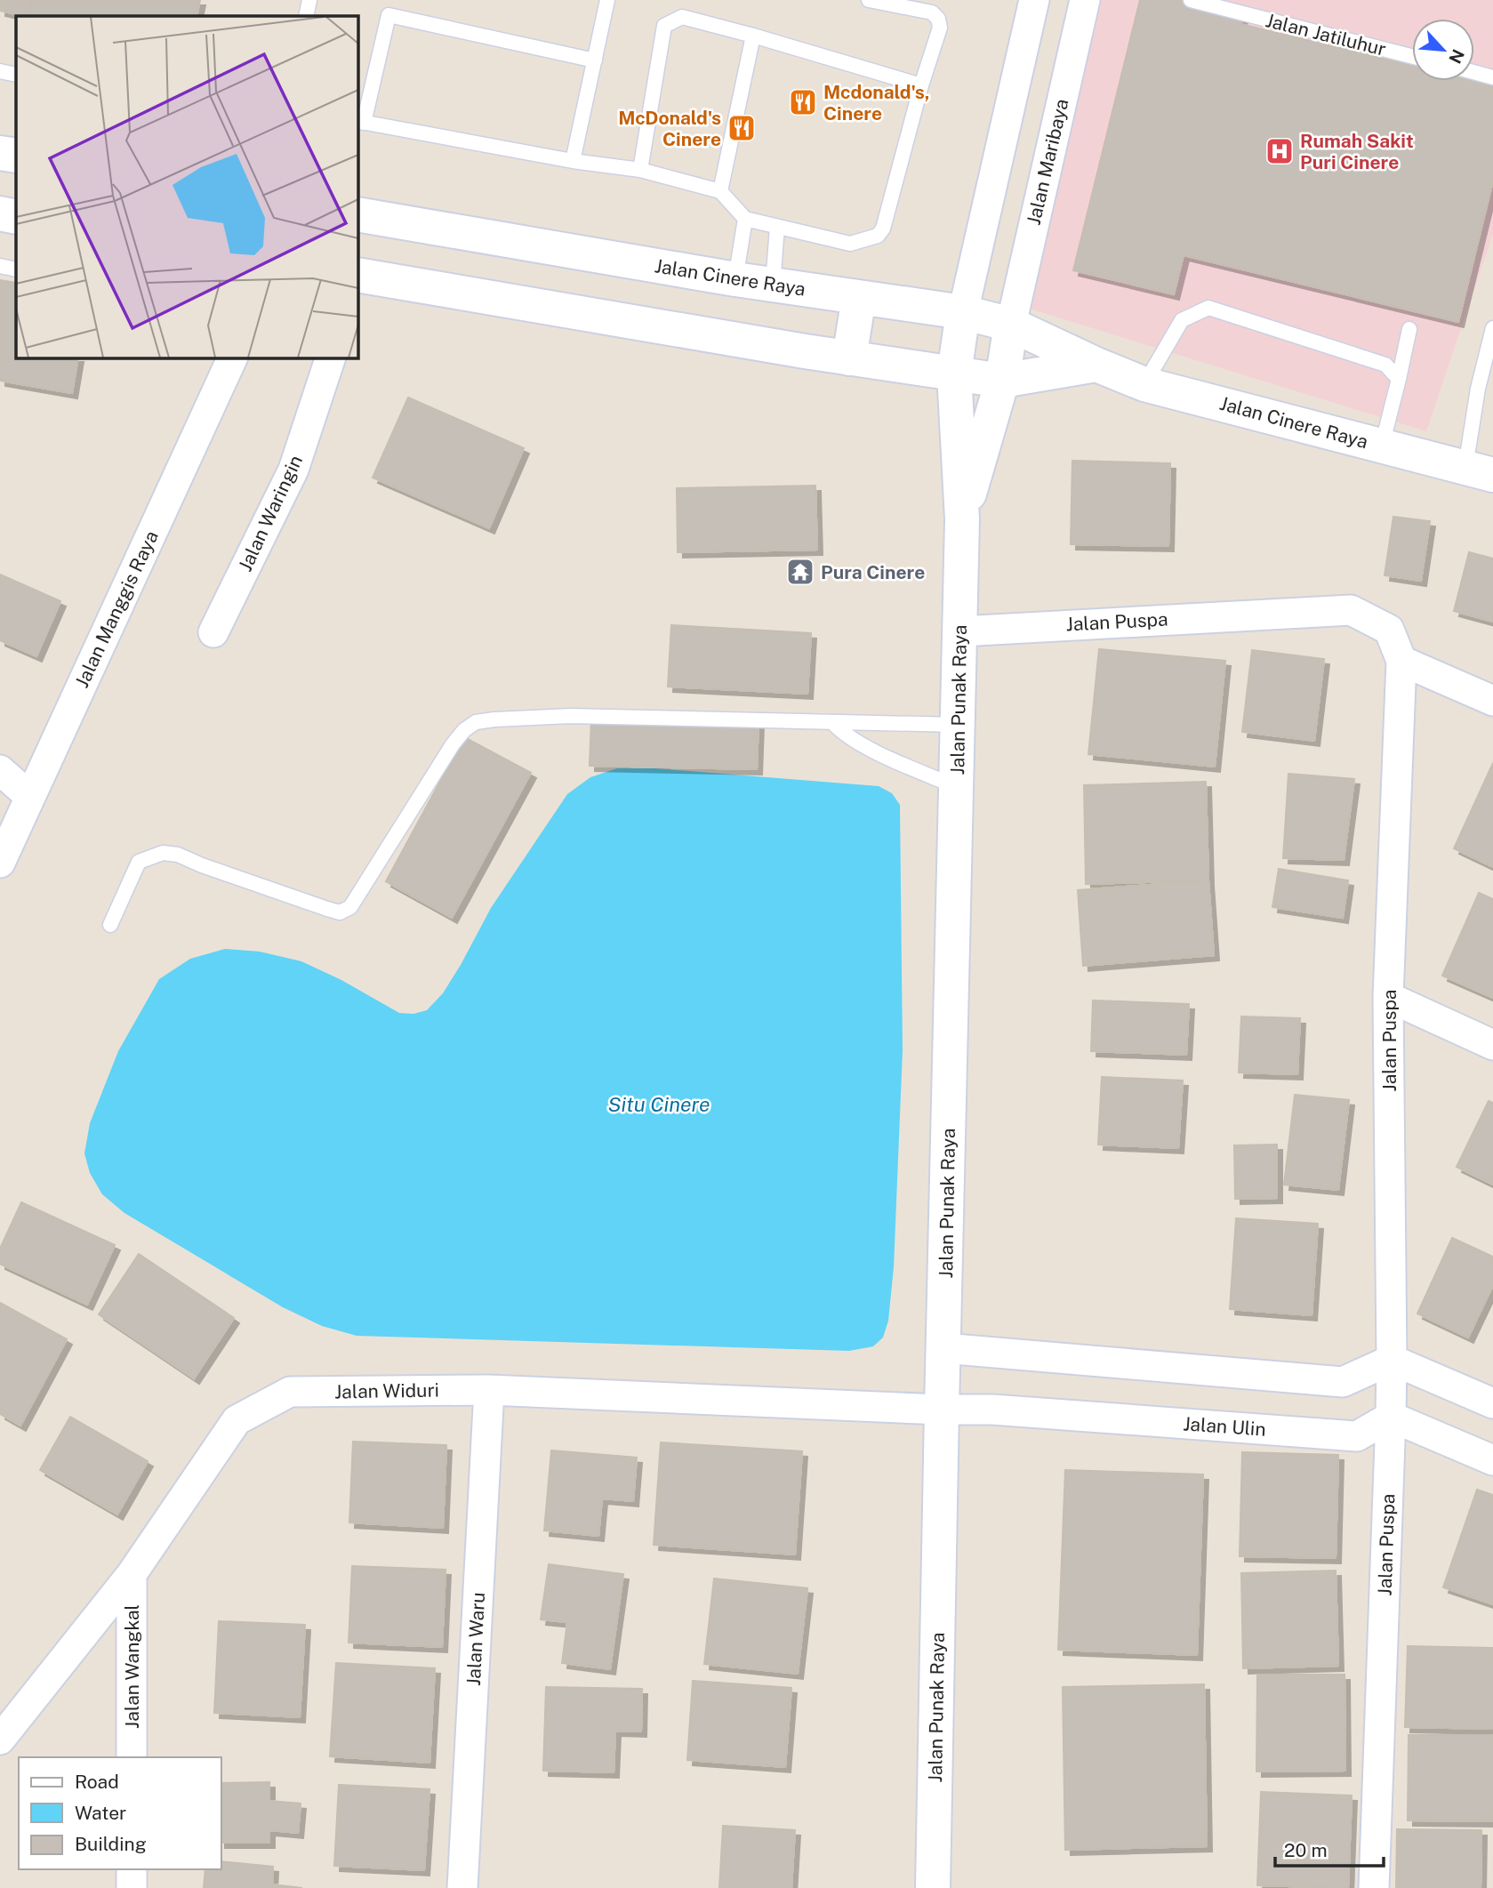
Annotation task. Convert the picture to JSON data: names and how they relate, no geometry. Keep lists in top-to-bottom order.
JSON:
{
  "streets": {
    "main road": ["Jalan Cinere Raya", "Jalan Punak Raya"],
    "street": [
      "Jalan Maribaya",
      "Jalan Waringin",
      "Jalan Manggis Raya",
      "Jalan Puspa",
      "Jalan Widuri",
      "Jalan Ulin",
      "Jalan Waru",
      "Jalan Wangkal"
    ],
    "lane": ["Jalan Jatiluhur"]
  },
  "crossings": [
    ["Jalan Maribaya", "Jalan Cinere Raya"],
    ["Jalan Maribaya", "Jalan Punak Raya"],
    ["Jalan Cinere Raya", "Jalan Punak Raya"],
    ["Jalan Puspa", "Jalan Punak Raya"],
    ["Jalan Puspa", "Jalan Ulin"],
    ["Jalan Punak Raya", "Jalan Widuri"],
    ["Jalan Punak Raya", "Jalan Ulin"],
    ["Jalan Widuri", "Jalan Ulin"],
    ["Jalan Widuri", "Jalan Waru"],
    ["Jalan Widuri", "Jalan Wangkal"]
  ],
  "water": ["Situ Cinere"],
  "places": {
    "restaurant": ["Mcdonald's, Cinere", "McDonald's Cinere"],
    "hospital": ["Rumah Sakit Puri Cinere"],
    "temple": ["Pura Cinere"]
  },
  "legend": ["Road", "Water", "Building"],
  "scale_bar": "20 m",
  "north": "bottom right"
}
